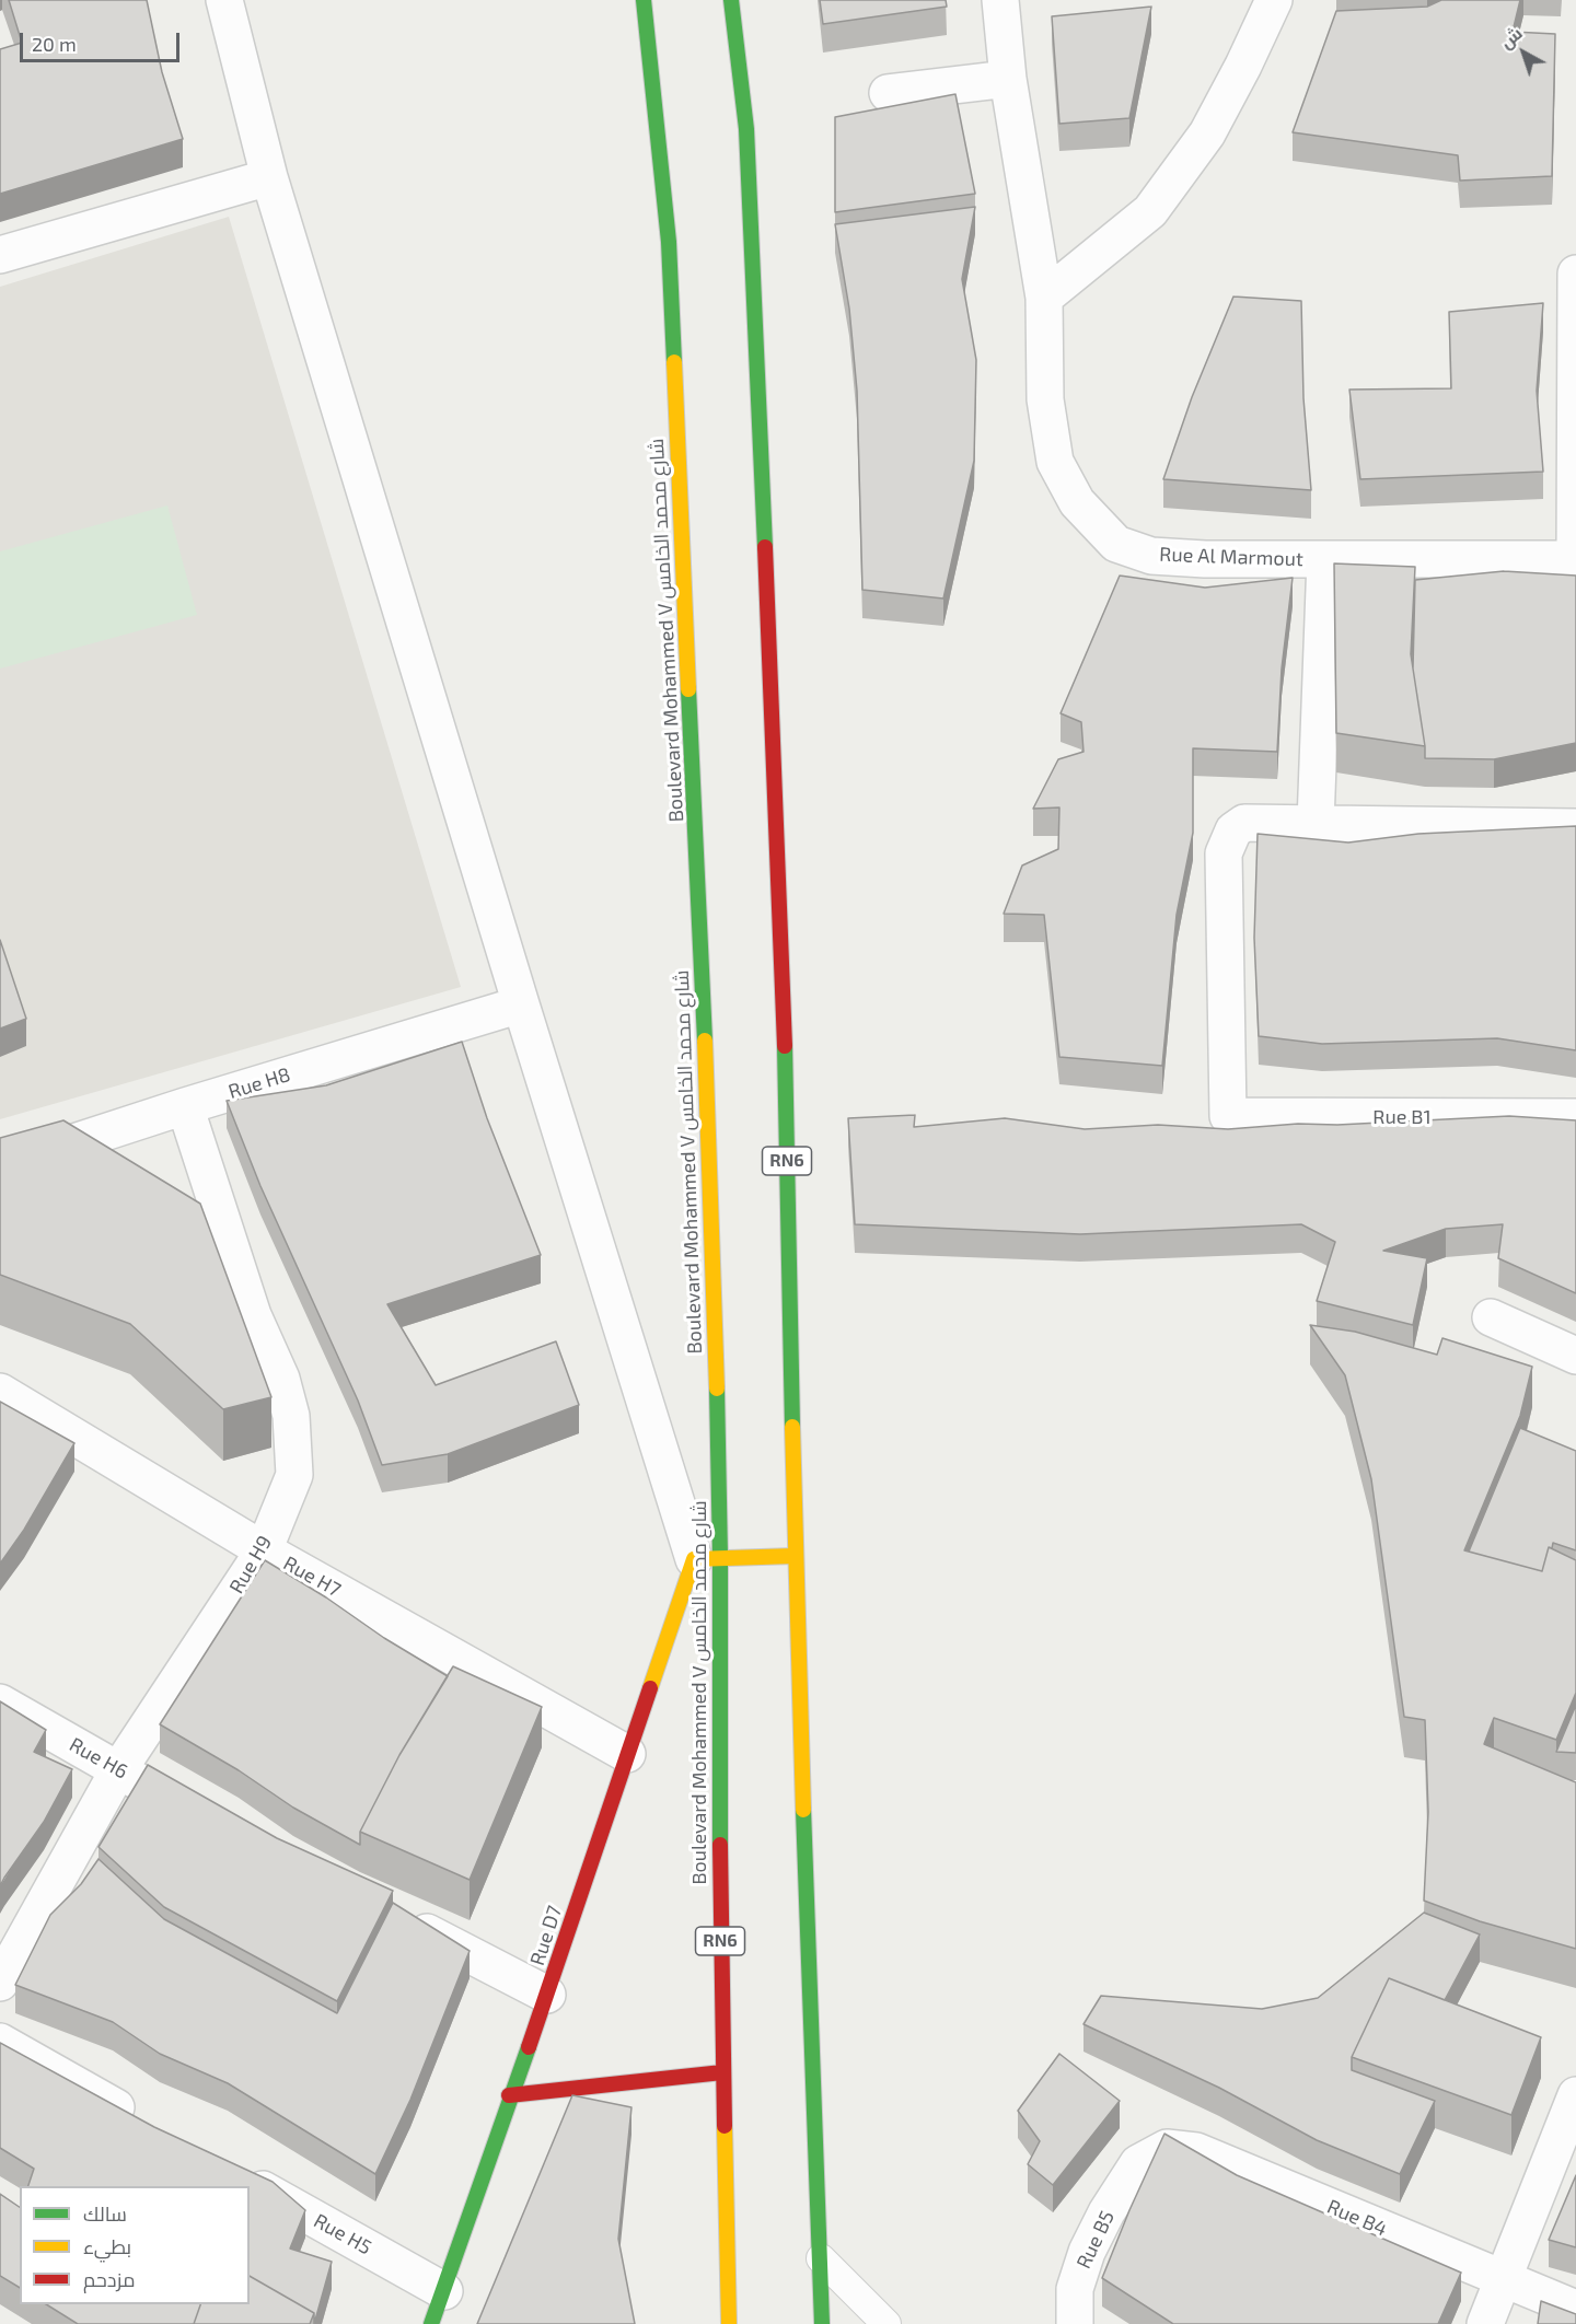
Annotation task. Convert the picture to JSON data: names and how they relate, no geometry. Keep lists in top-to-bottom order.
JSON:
{
  "streets": {
    "main road": ["Boulevard Mohammed V شارع محمد الخامس", "RN6", "Rue D7"],
    "street": [
      "Rue Al Marmout",
      "Rue H8",
      "Rue B1",
      "Rue H9",
      "Rue H7",
      "Rue H6",
      "Rue B4",
      "Rue H5",
      "Rue B5"
    ]
  },
  "crossings": [
    ["Boulevard Mohammed V شارع محمد الخامس", "Rue D7"],
    ["Rue H8", "Rue H9"],
    ["Rue H9", "Rue H7"],
    ["Rue H9", "Rue H6"],
    ["Rue H7", "Rue D7"],
    ["Rue D7", "Rue H5"],
    ["Rue B4", "Rue B5"]
  ],
  "legend": ["سالك", "بطيء", "مزدحم"],
  "scale_bar": "20 m",
  "north": "top left"
}
